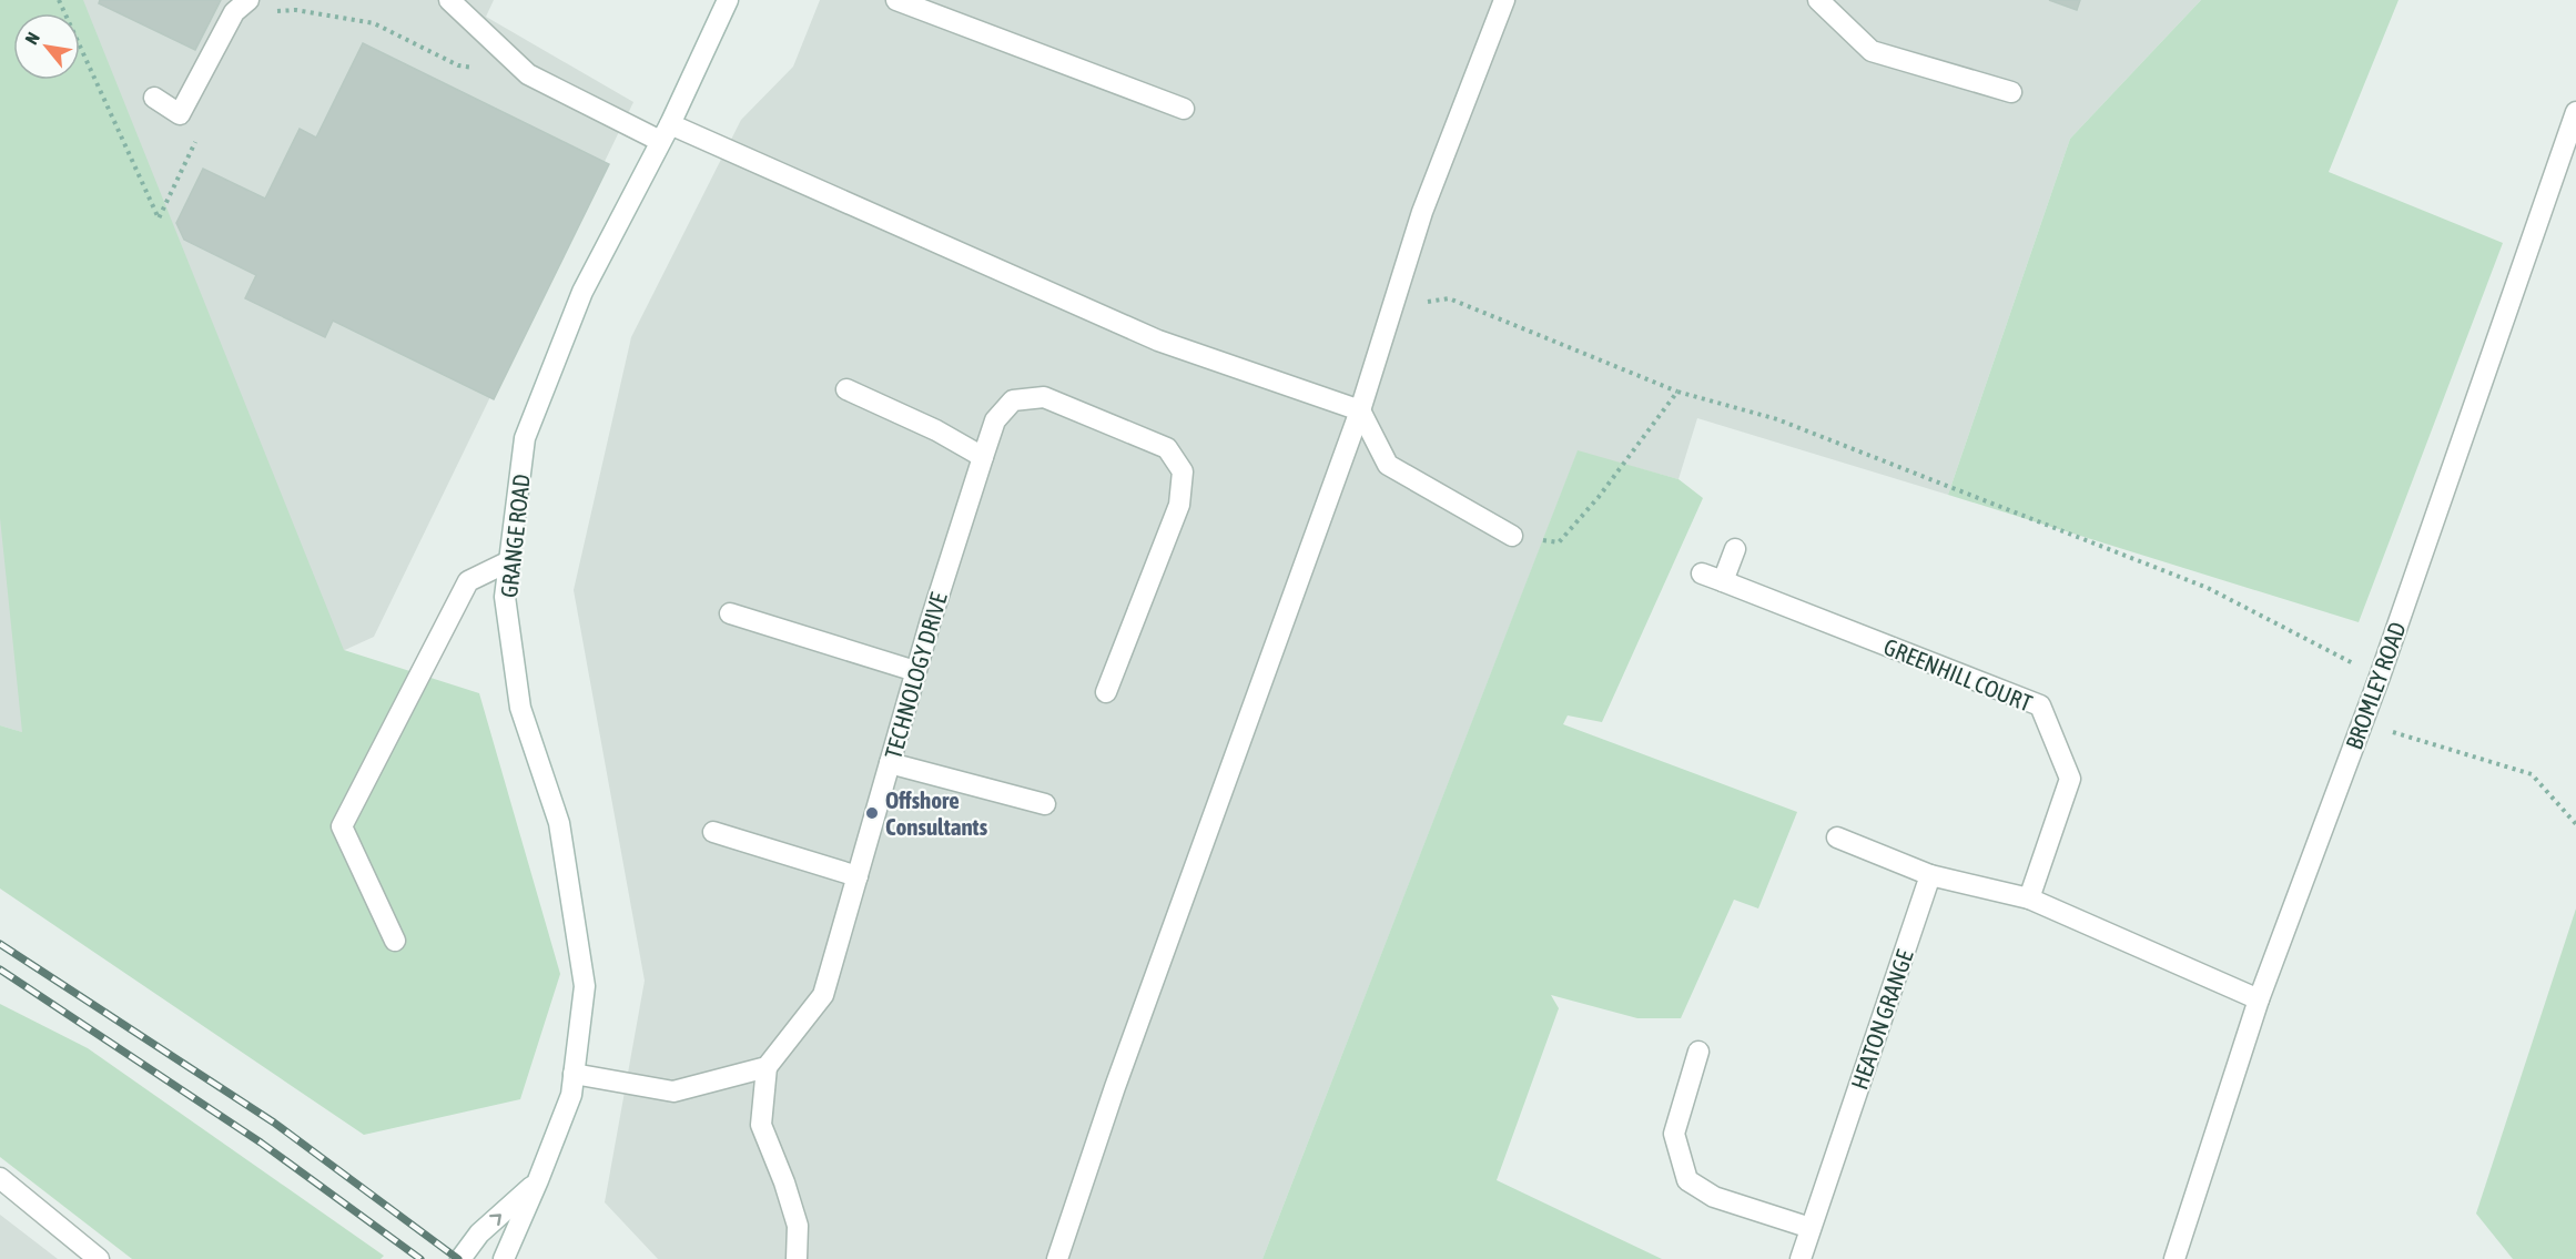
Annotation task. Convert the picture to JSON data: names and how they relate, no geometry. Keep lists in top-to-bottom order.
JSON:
{
  "streets": {
    "street": [
      "GRANGE ROAD",
      "GREENHILL COURT",
      "TECHNOLOGY DRIVE",
      "BROMLEY ROAD",
      "HEATON GRANGE"
    ]
  },
  "places": ["Offshore Consultants"],
  "north": "top left"
}
